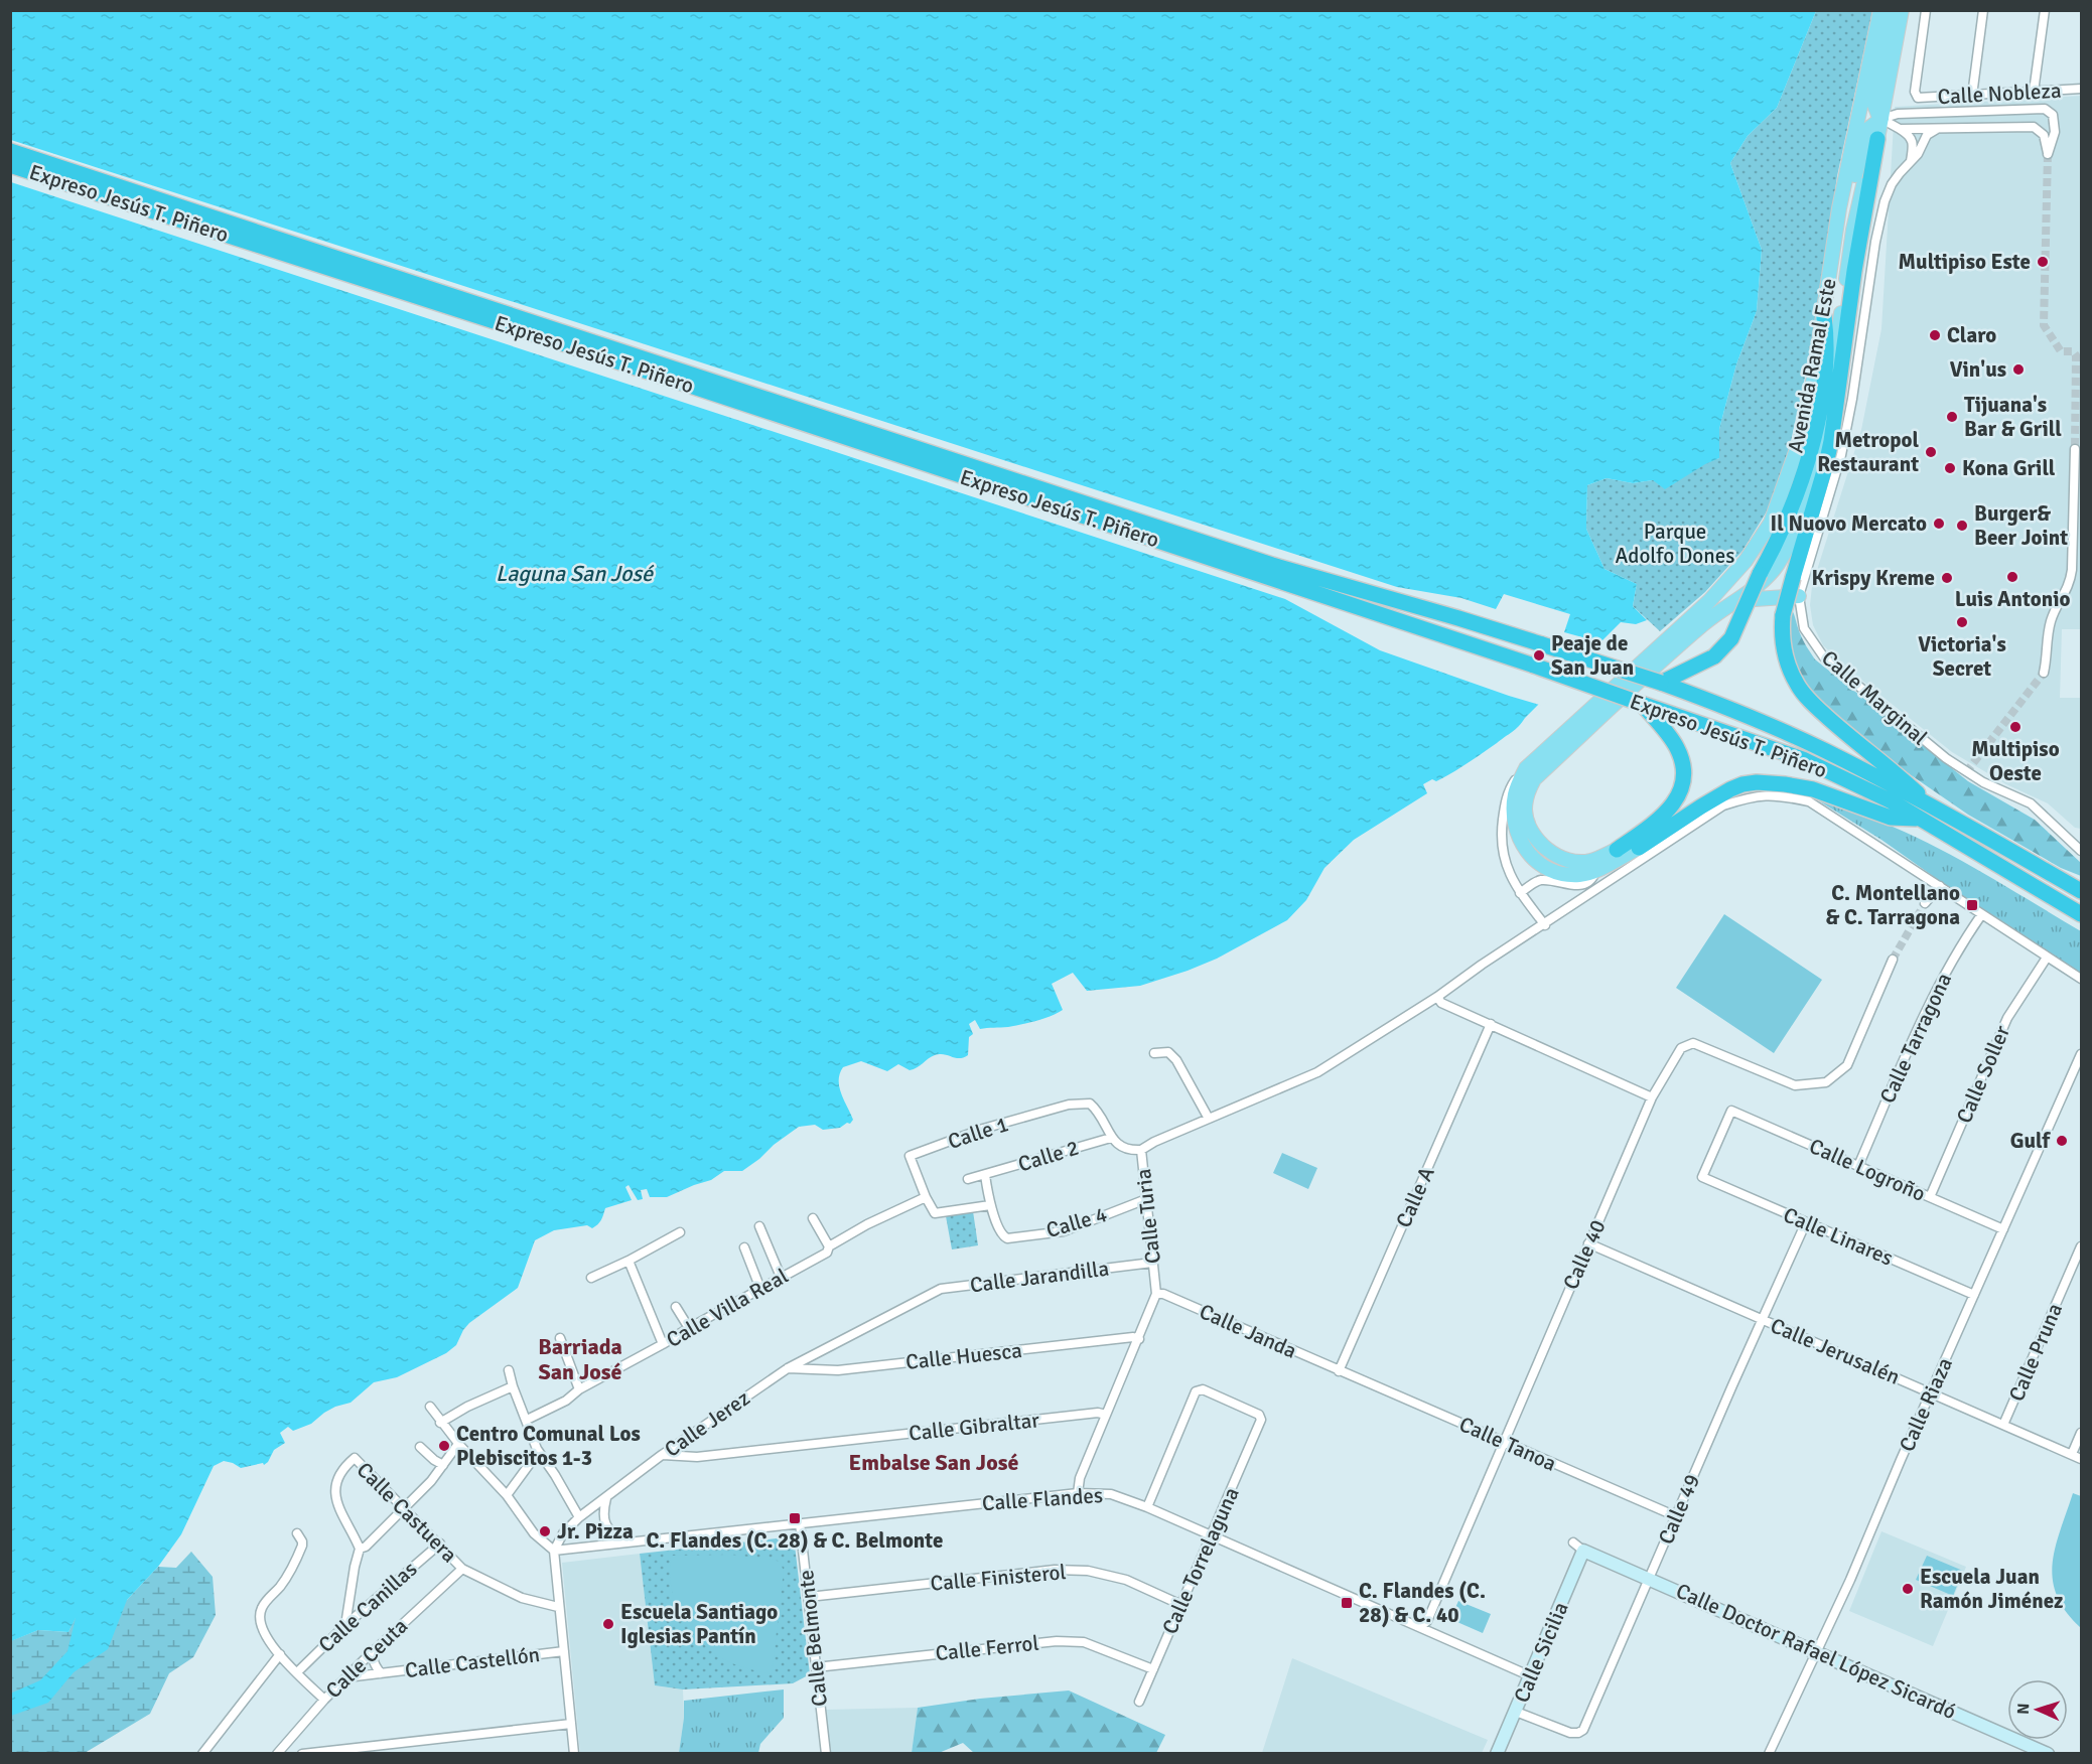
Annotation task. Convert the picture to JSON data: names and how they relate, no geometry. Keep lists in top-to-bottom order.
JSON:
{
  "streets": {
    "highway": ["Expreso Jesús T. Piñero"],
    "main road": ["Avenida Ramal Este"],
    "street": [
      "Calle Nobleza",
      "Calle Marginal",
      "Calle Tarragona",
      "Calle Soller",
      "Calle 1",
      "Calle 2",
      "Calle Logroño",
      "Calle A",
      "Calle Turia",
      "Calle 4",
      "Calle Linares",
      "Calle 40",
      "Calle Jarandilla",
      "Calle Villa Real",
      "Calle Janda",
      "Calle Jerusalén",
      "Calle Pruna",
      "Calle Huesca",
      "Calle Riaza",
      "Calle Jerez",
      "Calle Gibraltar",
      "Calle Tanoa",
      "Calle Flandes",
      "Calle 49",
      "Calle Castuera",
      "Calle Torrelaguna",
      "Calle Finisterol",
      "Calle Canillas",
      "Calle Belmonte",
      "Calle Ferrol",
      "Calle Doctor Rafael López Sicardó",
      "Calle Sicilia",
      "Calle Ceuta",
      "Calle Castellón"
    ]
  },
  "crossings": [
    ["Calle Tarragona", "Calle Logroño"],
    ["Calle Tarragona", "Calle Turia"],
    ["Calle Soller", "Calle Logroño"],
    ["Calle Soller", "Calle Turia"],
    ["Calle 1", "Calle 2"],
    ["Calle 1", "Calle Villa Real"],
    ["Calle Logroño", "Calle Linares"],
    ["Calle Logroño", "Calle Riaza"],
    ["Calle A", "Calle Janda"],
    ["Calle A", "Calle Tanoa"],
    ["Calle Turia", "Calle 4"],
    ["Calle Turia", "Calle Jarandilla"],
    ["Calle Turia", "Calle Janda"],
    ["Calle Turia", "Calle Huesca"],
    ["Calle Turia", "Calle Gibraltar"],
    ["Calle Turia", "Calle Flandes"],
    ["Calle Linares", "Calle Riaza"],
    ["Calle Linares", "Calle 49"],
    ["Calle 40", "Calle Jerusalén"],
    ["Calle 40", "Calle Tanoa"],
    ["Calle 40", "Calle Flandes"],
    ["Calle Jarandilla", "Calle Jerez"],
    ["Calle Janda", "Calle Tanoa"],
    ["Calle Jerusalén", "Calle Pruna"],
    ["Calle Jerusalén", "Calle Riaza"],
    ["Calle Jerusalén", "Calle 49"],
    ["Calle Huesca", "Calle Jerez"],
    ["Calle Riaza", "Calle Doctor Rafael López Sicardó"],
    ["Calle Jerez", "Calle Gibraltar"],
    ["Calle Jerez", "Calle Flandes"],
    ["Calle Tanoa", "Calle 49"],
    ["Calle Flandes", "Calle Torrelaguna"],
    ["Calle Flandes", "Calle Belmonte"],
    ["Calle Flandes", "Calle Sicilia"],
    ["Calle 49", "Calle Doctor Rafael López Sicardó"],
    ["Calle 49", "Calle Sicilia"],
    ["Calle Castuera", "Calle Canillas"],
    ["Calle Castuera", "Calle Ceuta"],
    ["Calle Torrelaguna", "Calle Finisterol"],
    ["Calle Torrelaguna", "Calle Ferrol"],
    ["Calle Finisterol", "Calle Belmonte"],
    ["Calle Belmonte", "Calle Ferrol"],
    ["Calle Doctor Rafael López Sicardó", "Calle Sicilia"],
    ["Calle Ceuta", "Calle Castellón"]
  ],
  "districts": ["Barriada San José", "Embalse San José"],
  "water": ["Laguna San José"],
  "parks": ["Parque Adolfo Dones"],
  "places": {
    "other": [
      "Multipiso Este",
      "Claro",
      "Vin'us",
      "Tijuana's Bar & Grill",
      "Metropol Restaurant",
      "Kona Grill",
      "Il Nuovo Mercato",
      "Burger& Beer Joint",
      "Luis Antonio",
      "Krispy Kreme",
      "Victoria's Secret",
      "Peaje de San Juan",
      "Multipiso Oeste",
      "Gulf",
      "Centro Comunal Los Plebiscitos 1-3",
      "Jr. Pizza",
      "Escuela Juan Ramón Jiménez",
      "Escuela Santiago Iglesias Pantín"
    ],
    "transit": ["C. Montellano & C. Tarragona", "C. Flandes (C. 28) & C. Belmonte", "C. Flandes (C. 28) & C. 40"]
  },
  "north": "left"
}
